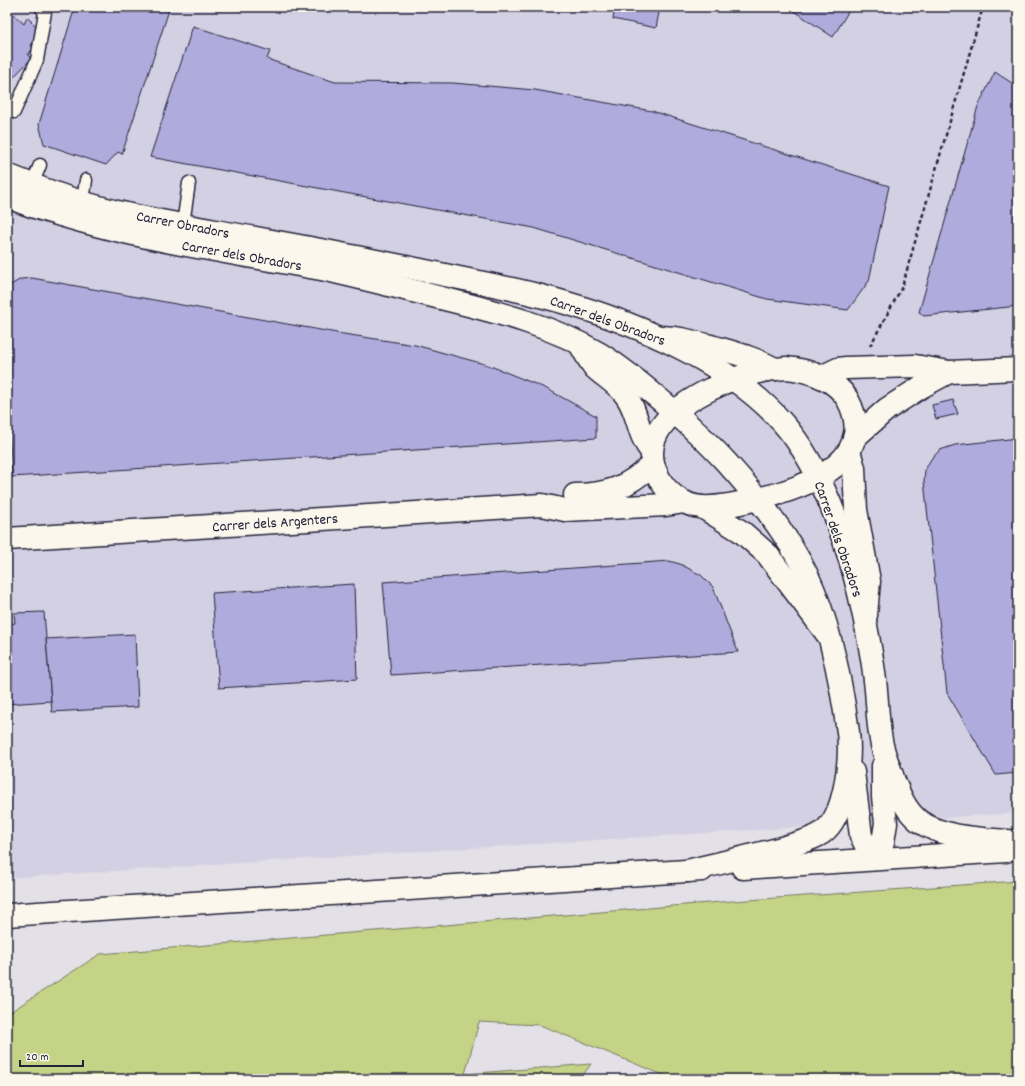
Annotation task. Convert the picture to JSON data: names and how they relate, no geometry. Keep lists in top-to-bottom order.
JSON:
{
  "streets": {
    "street": ["Carrer Obradors", "Carrer dels Obradors", "Carrer dels Argenters"]
  },
  "crossings": [
    ["Carrer Obradors", "Carrer dels Obradors"],
    ["Carrer dels Obradors", "Carrer dels Argenters"]
  ],
  "scale_bar": "20 m"
}
